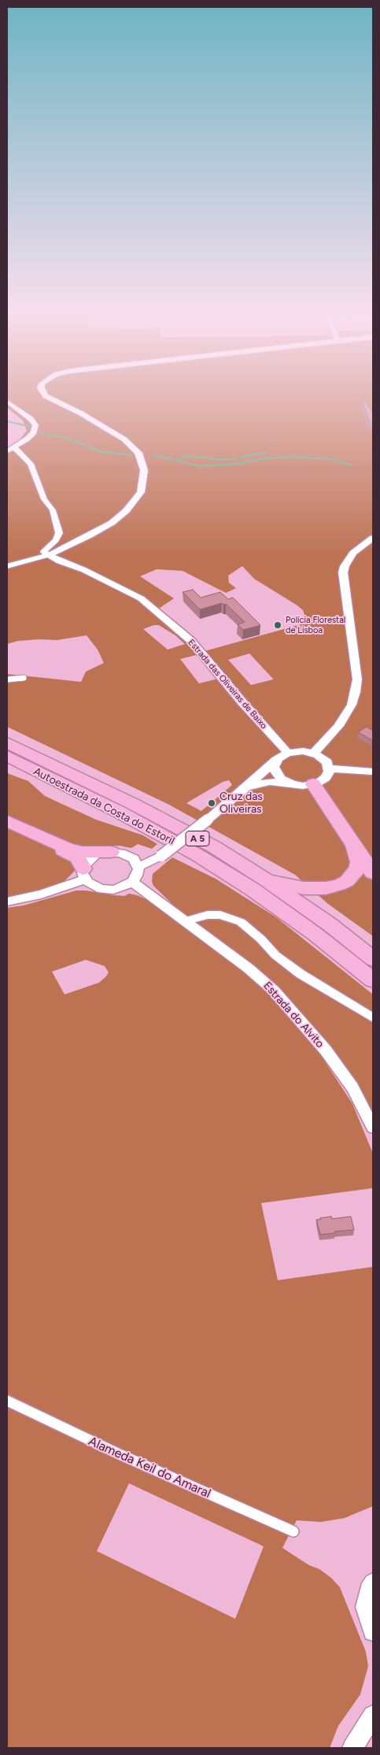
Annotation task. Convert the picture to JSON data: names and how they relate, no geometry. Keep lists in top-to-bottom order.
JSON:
{
  "streets": {
    "highway": ["Autoestrada da Costa do Estoril", "A 5"],
    "street": ["Estrada das Oliveiras de Baixo", "Estrada do Alvito", "Alameda Keil do Amaral"]
  },
  "places": ["Polícia Florestal de Lisboa", "Cruz das Oliveiras"]
}
